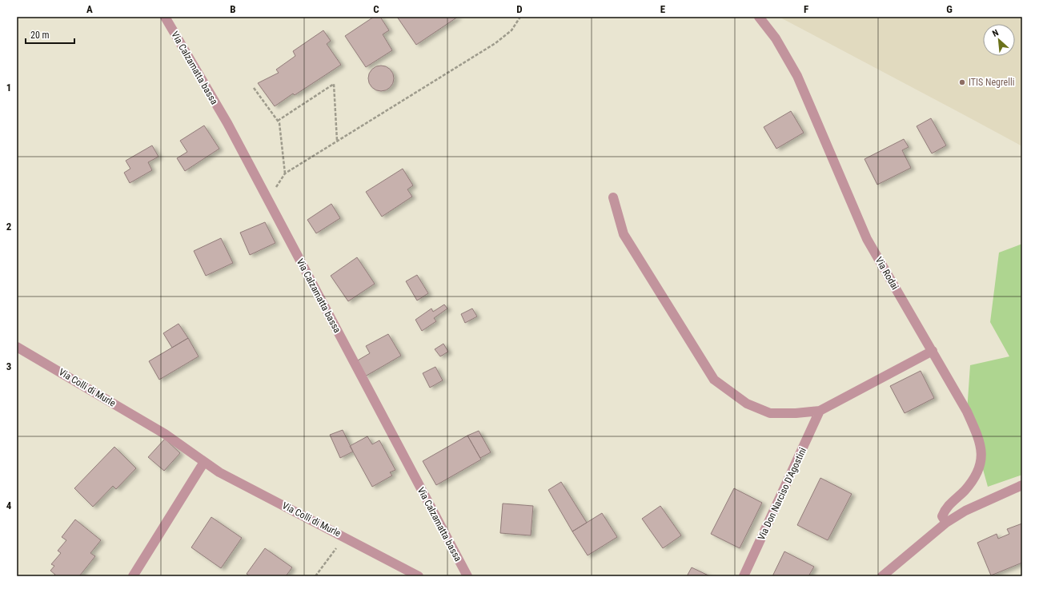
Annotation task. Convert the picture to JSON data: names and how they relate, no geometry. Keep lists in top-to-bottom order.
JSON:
{
  "streets": {
    "street": [
      "Via Calzamatta bassa",
      "Via Rodai",
      "Via Colli di Murle",
      "Via Don Narciso D'Agostini"
    ]
  },
  "places": ["ITIS Negrelli"],
  "scale_bar": "20 m",
  "north": "top left",
  "grid": {
    "columns": [
      "A",
      "B",
      "C",
      "D",
      "E",
      "F",
      "G"
    ],
    "rows": [
      "1",
      "2",
      "3",
      "4"
    ]
  }
}
